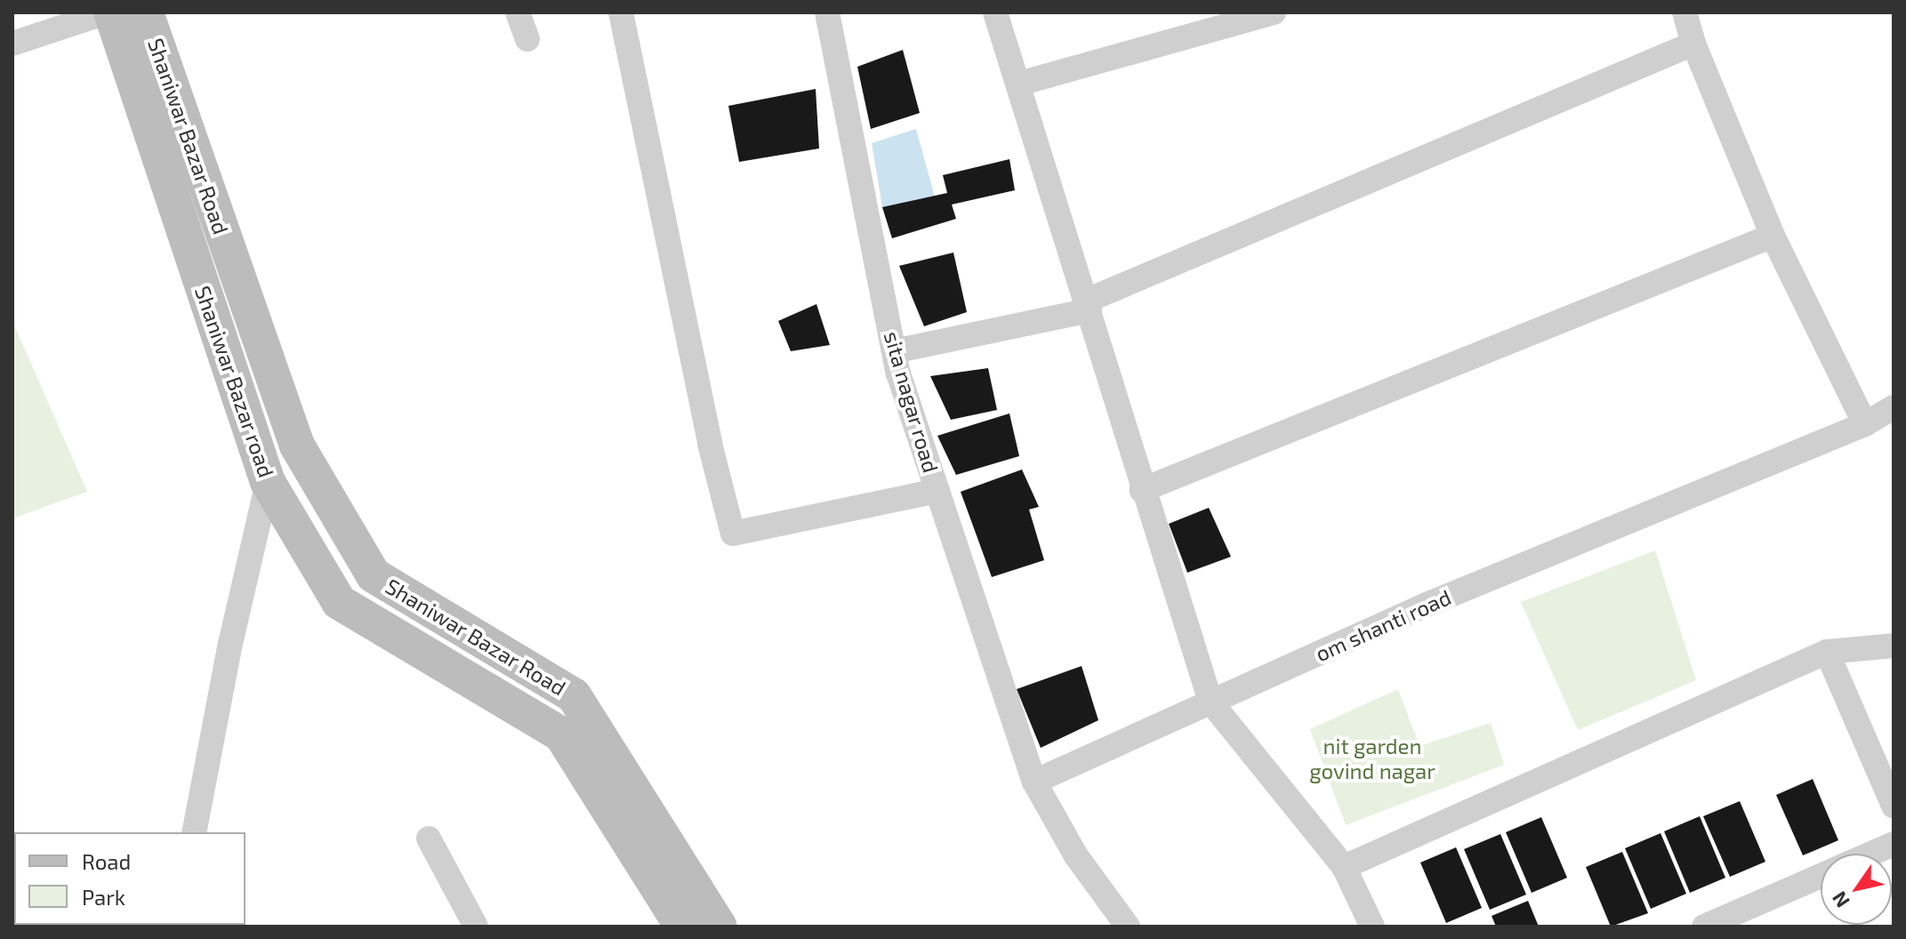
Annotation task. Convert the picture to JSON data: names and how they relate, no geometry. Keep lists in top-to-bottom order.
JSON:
{
  "streets": {
    "main road": ["Shaniwar Bazar Road", "Shaniwar Bazar road"],
    "street": ["sita nagar road", "om shanti road"]
  },
  "crossings": [
    ["sita nagar road", "om shanti road"]
  ],
  "parks": ["nit garden govind nagar"],
  "legend": ["Road", "Park"],
  "north": "bottom left"
}
